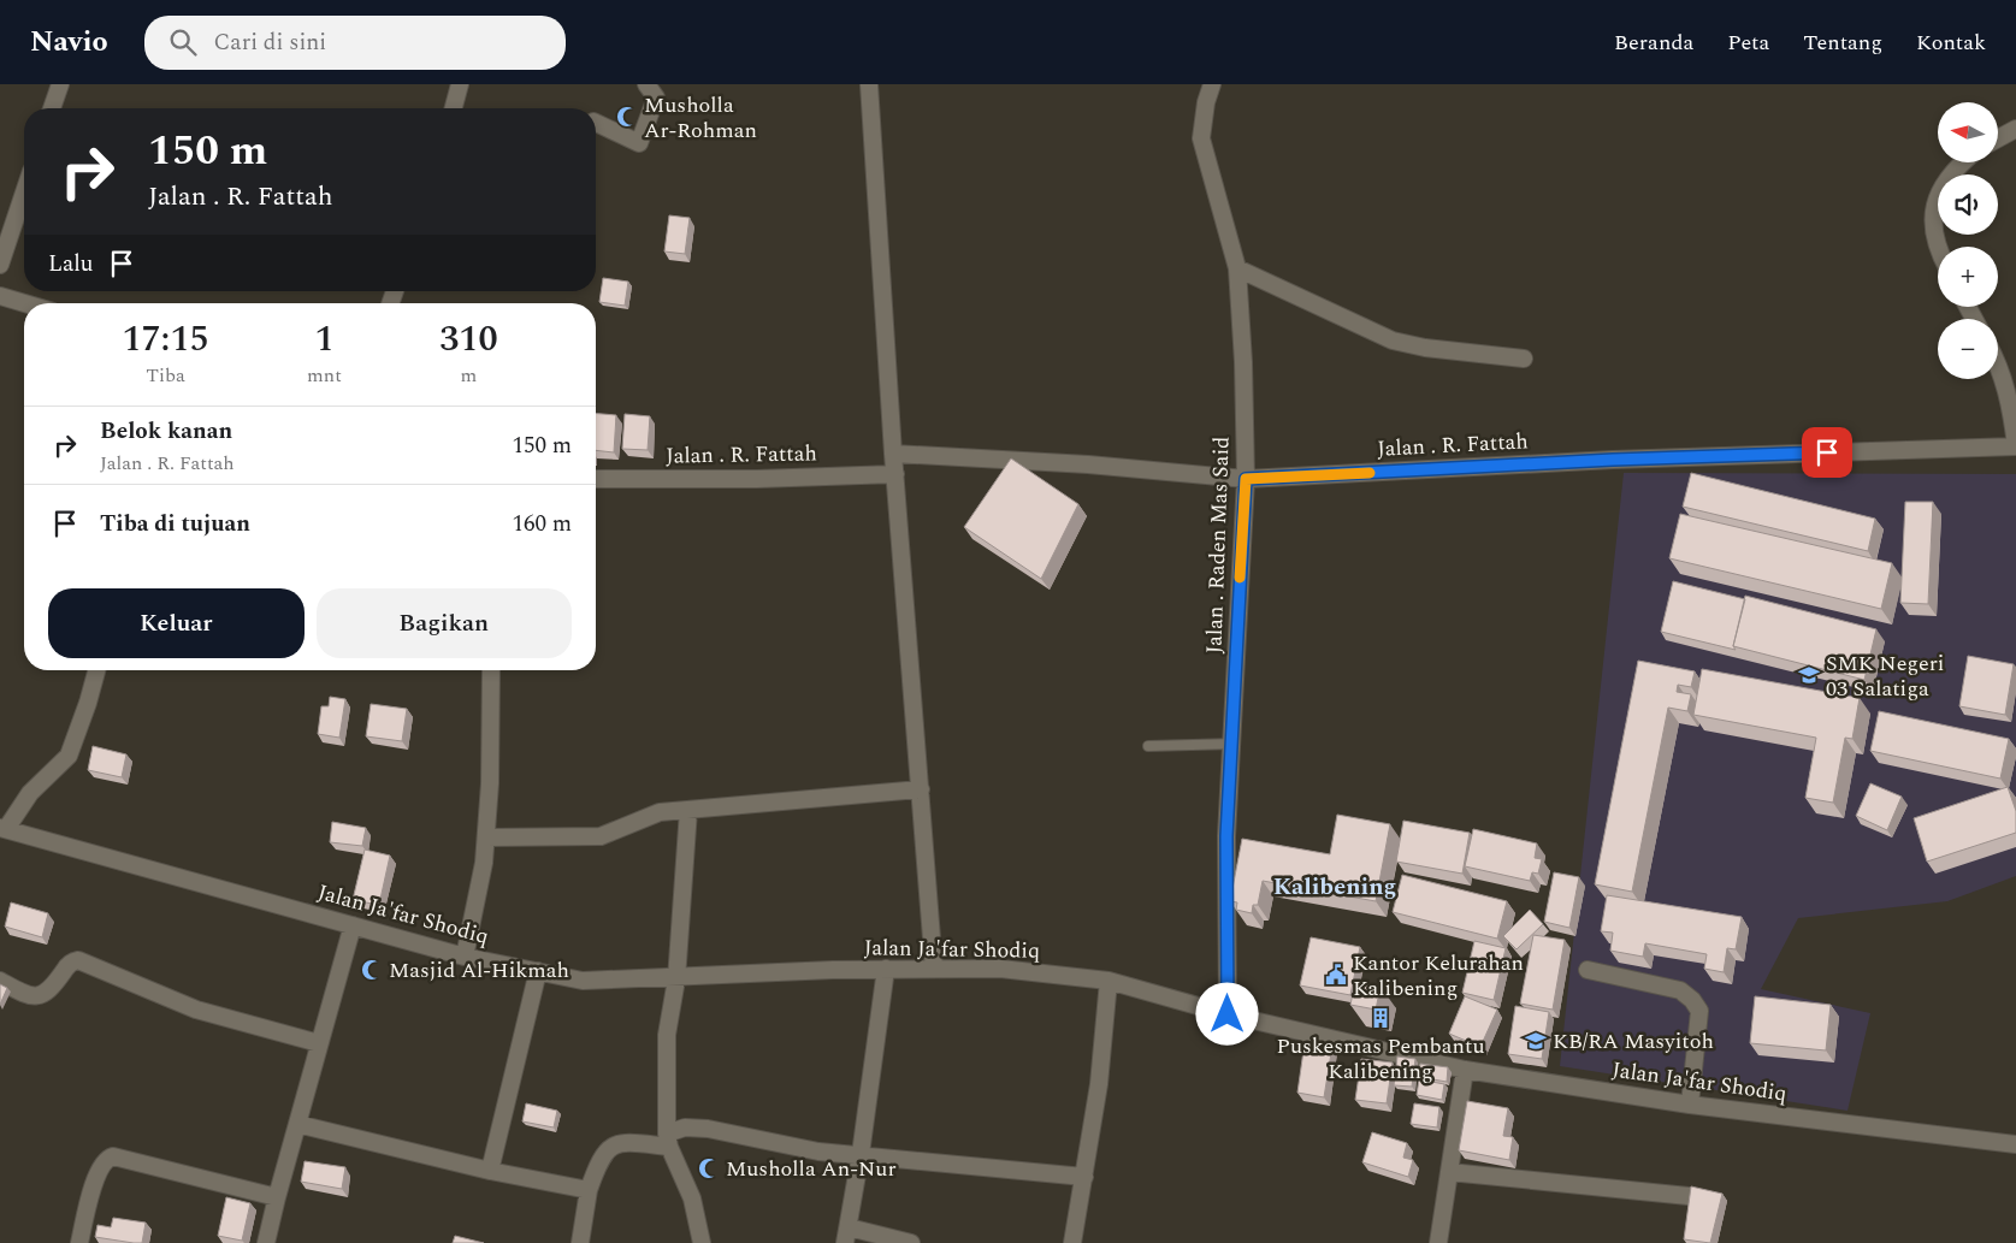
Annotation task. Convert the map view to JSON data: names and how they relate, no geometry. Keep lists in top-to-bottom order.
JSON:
{
  "streets": {
    "street": ["Jalan . R. Fattah", "Jalan . Raden Mas Said", "Jalan Ja'far Shodiq"]
  },
  "crossings": [
    ["Jalan . R. Fattah", "Jalan . Raden Mas Said"],
    ["Jalan . Raden Mas Said", "Jalan Ja'far Shodiq"]
  ],
  "districts": ["Kalibening"],
  "places": {
    "mosque": ["Musholla Ar-Rohman", "Masjid Al-Hikmah", "Musholla An-Nur"],
    "school or university": ["SMK Negeri 03 Salatiga", "KB/RA Masyitoh"],
    "public building": ["Kantor Kelurahan Kalibening"],
    "building": ["Puskesmas Pembantu Kalibening"]
  },
  "north": "left",
  "page": {
    "header": "Navio",
    "search": "Cari di sini",
    "nav": [
      "Beranda",
      "Peta",
      "Tentang",
      "Kontak"
    ],
    "map_buttons": ["+", "−"],
    "turn": ["150 m", "Jalan . R. Fattah"],
    "then": "Lalu",
    "eta": [
      "17:15",
      "Tiba",
      "1",
      "mnt",
      "310",
      "m"
    ],
    "list": [
      {
        "name": "Belok kanan",
        "note": "Jalan . R. Fattah",
        "value": "150 m"
      },
      {
        "name": "Tiba di tujuan",
        "value": "160 m"
      }
    ],
    "buttons": ["Keluar", "Bagikan"]
  }
}
